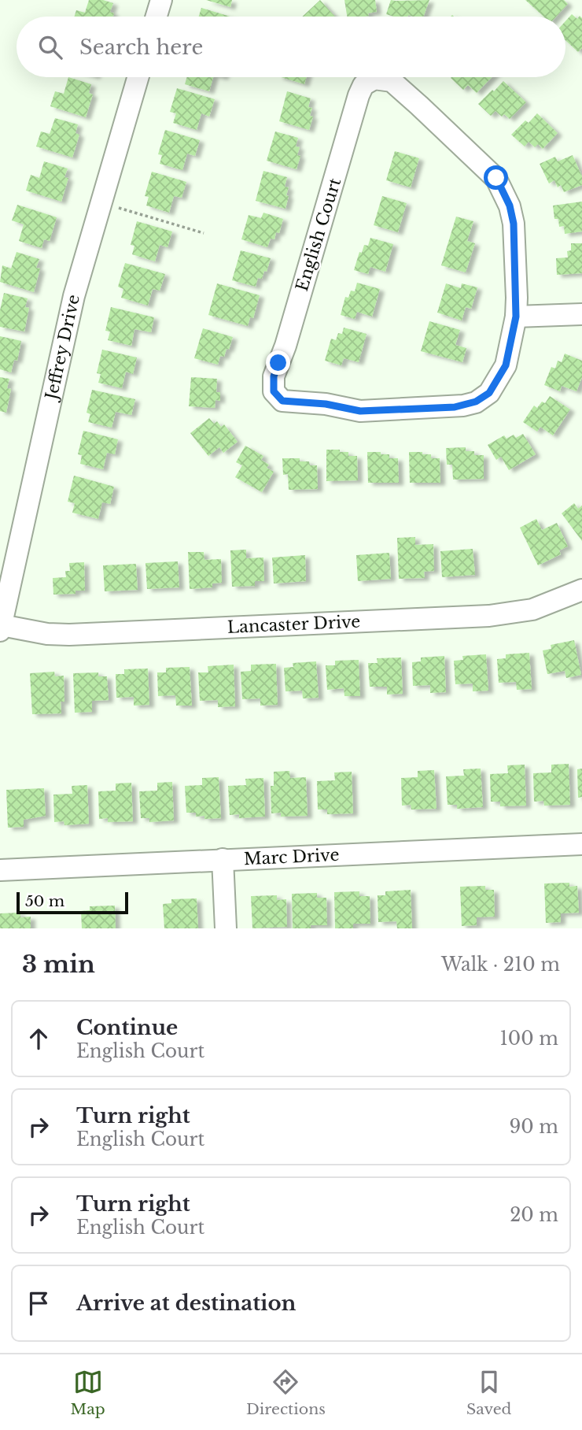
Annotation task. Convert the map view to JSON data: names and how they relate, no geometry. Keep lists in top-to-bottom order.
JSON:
{
  "streets": {
    "street": [
      "English Court",
      "Jeffrey Drive",
      "Lancaster Drive",
      "Marc Drive"
    ]
  },
  "crossings": [
    ["Jeffrey Drive", "Lancaster Drive"]
  ],
  "scale_bar": "50 m",
  "page": {
    "search": "Search here",
    "scale": "50 m",
    "heading": ["3 min", "Walk · 210 m"],
    "list": [
      ["Continue", "English Court", "100 m"],
      ["Turn right", "English Court", "90 m"],
      ["Turn right", "English Court", "20 m"],
      "Arrive at destination"
    ],
    "nav": ["Map", "Directions", "Saved"]
  }
}
